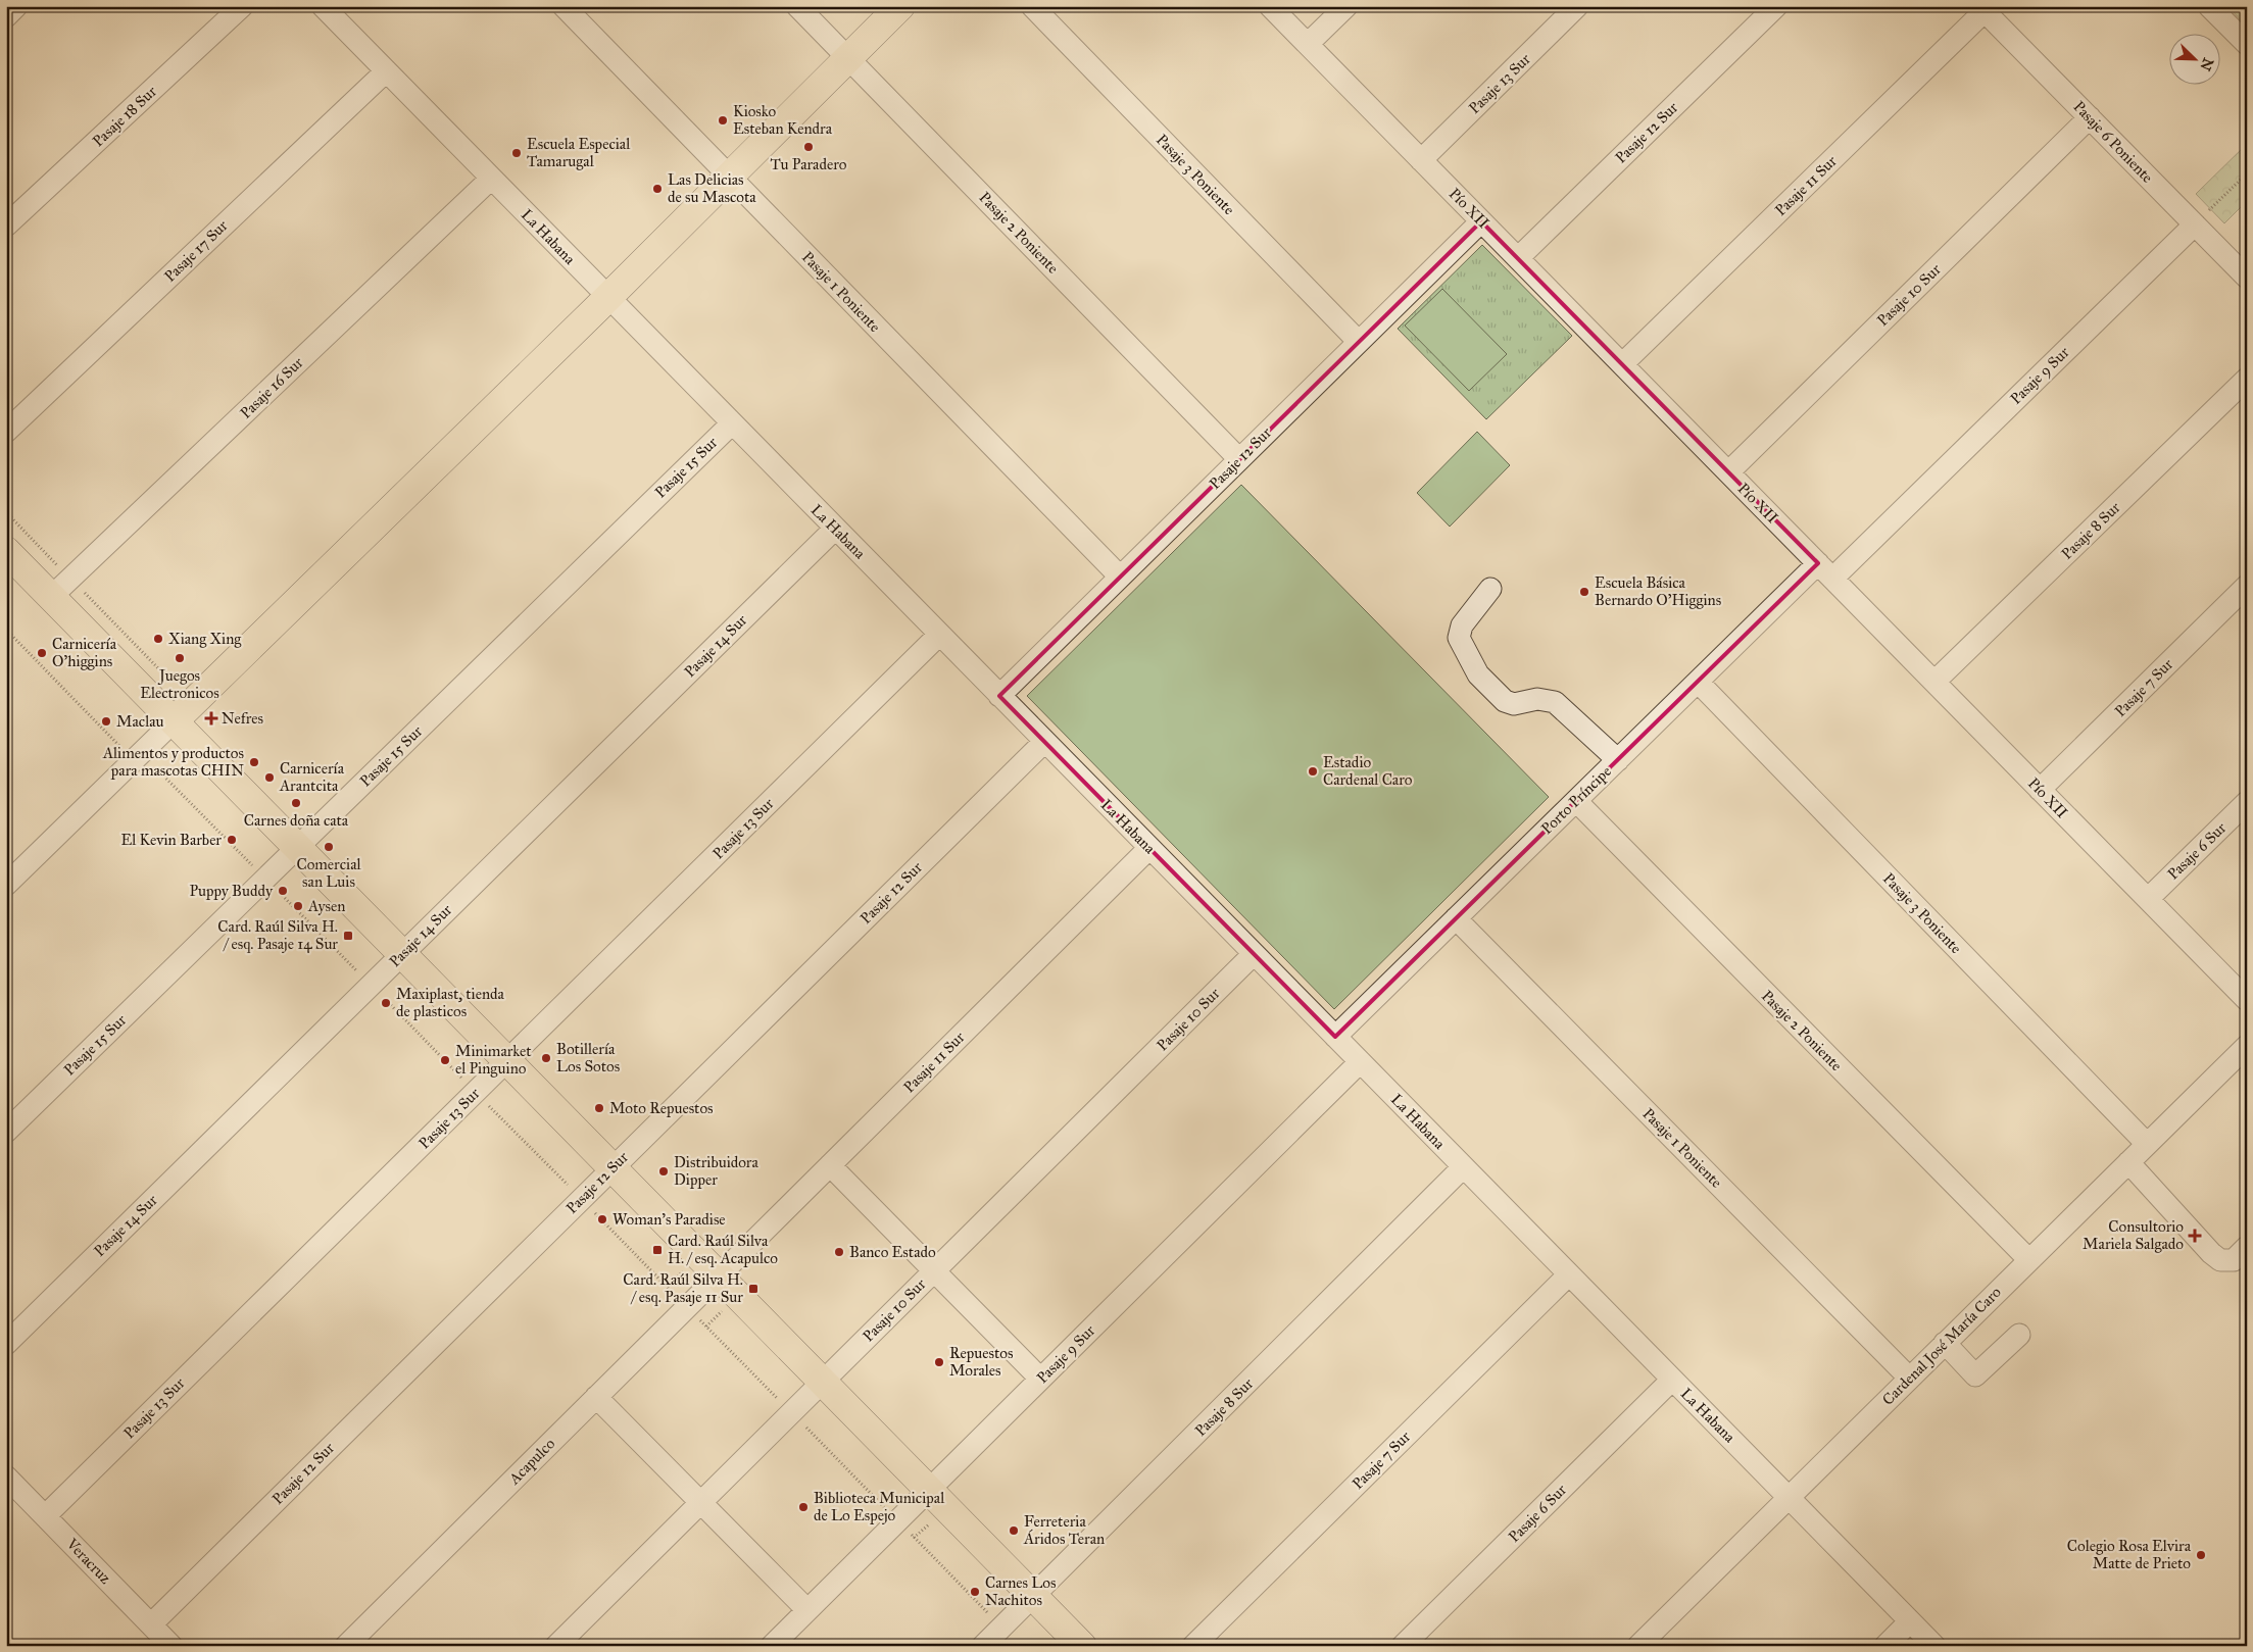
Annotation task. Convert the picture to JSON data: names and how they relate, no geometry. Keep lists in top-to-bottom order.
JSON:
{
  "streets": {
    "street": [
      "Pasaje 13 Sur",
      "Pasaje 18 Sur",
      "Pasaje 12 Sur",
      "Pasaje 6 Poniente",
      "Pasaje 3 Poniente",
      "Pasaje 11 Sur",
      "Pío XII",
      "Pasaje 2 Poniente",
      "La Habana",
      "Pasaje 17 Sur",
      "Pasaje 1 Poniente",
      "Pasaje 10 Sur",
      "Pasaje 9 Sur",
      "Pasaje 16 Sur",
      "Pasaje 15 Sur",
      "Pasaje 8 Sur",
      "Pasaje 14 Sur",
      "Pasaje 7 Sur",
      "Porto Príncipe",
      "Pasaje 6 Sur",
      "Cardenal José María Caro",
      "Acapulco",
      "Veracruz"
    ]
  },
  "crossings": [
    ["Pasaje 13 Sur", "Pío XII"],
    ["Pasaje 13 Sur", "La Habana"],
    ["Pasaje 13 Sur", "Veracruz"],
    ["Pasaje 12 Sur", "Pasaje 3 Poniente"],
    ["Pasaje 12 Sur", "Pío XII"],
    ["Pasaje 12 Sur", "Pasaje 2 Poniente"],
    ["Pasaje 12 Sur", "La Habana"],
    ["Pasaje 12 Sur", "Pasaje 1 Poniente"],
    ["Pasaje 12 Sur", "Veracruz"],
    ["Pasaje 6 Poniente", "Pasaje 11 Sur"],
    ["Pasaje 6 Poniente", "Pasaje 10 Sur"],
    ["Pasaje 6 Poniente", "Pasaje 9 Sur"],
    ["Pasaje 3 Poniente", "Porto Príncipe"],
    ["Pasaje 3 Poniente", "Cardenal José María Caro"],
    ["Pasaje 11 Sur", "Pío XII"],
    ["Pasaje 11 Sur", "La Habana"],
    ["Pasaje 11 Sur", "Acapulco"],
    ["Pío XII", "Pasaje 10 Sur"],
    ["Pío XII", "Pasaje 9 Sur"],
    ["Pío XII", "Pasaje 8 Sur"],
    ["Pío XII", "Pasaje 7 Sur"],
    ["Pío XII", "Porto Príncipe"],
    ["Pío XII", "Pasaje 6 Sur"],
    ["Pasaje 2 Poniente", "Porto Príncipe"],
    ["Pasaje 2 Poniente", "Cardenal José María Caro"],
    ["La Habana", "Pasaje 17 Sur"],
    ["La Habana", "Pasaje 10 Sur"],
    ["La Habana", "Pasaje 9 Sur"],
    ["La Habana", "Pasaje 16 Sur"],
    ["La Habana", "Pasaje 15 Sur"],
    ["La Habana", "Pasaje 8 Sur"],
    ["La Habana", "Pasaje 14 Sur"],
    ["La Habana", "Pasaje 7 Sur"],
    ["La Habana", "Porto Príncipe"],
    ["La Habana", "Pasaje 6 Sur"],
    ["La Habana", "Cardenal José María Caro"],
    ["Pasaje 1 Poniente", "Porto Príncipe"],
    ["Pasaje 1 Poniente", "Cardenal José María Caro"],
    ["Pasaje 9 Sur", "Porto Príncipe"]
  ],
  "places": {
    "other": [
      "Kiosko Esteban Kendra",
      "Tu Paradero",
      "Escuela Especial Tamarugal",
      "Las Delicias de su Mascota",
      "Escuela Básica Bernardo O'Higgins",
      "Xiang Xing",
      "Carnicería O'higgins",
      "Juegos Electronicos",
      "Maclau",
      "Alimentos y productos para mascotas CHIN",
      "Estadio Cardenal Caro",
      "Carnicería Arantcita",
      "Carnes doña cata",
      "El Kevin Barber",
      "Comercial san Luis",
      "Puppy Buddy",
      "Aysen",
      "Maxiplast, tienda de plasticos",
      "Botillería Los Sotos",
      "Minimarket el Pinguino",
      "Moto Repuestos",
      "Distribuidora Dipper",
      "Woman's Paradise",
      "Banco Estado",
      "Repuestos Morales",
      "Biblioteca Municipal de Lo Espejo",
      "Ferreteria Áridos Teran",
      "Colegio Rosa Elvira Matte de Prieto",
      "Carnes Los Nachitos"
    ],
    "health": ["Nefres", "Consultorio Mariela Salgado"],
    "transit": ["Card. Raúl Silva H. / esq. Pasaje 14 Sur", "Card. Raúl Silva H. / esq. Acapulco", "Card. Raúl Silva H. / esq. Pasaje 11 Sur"]
  },
  "north": "bottom right"
}
